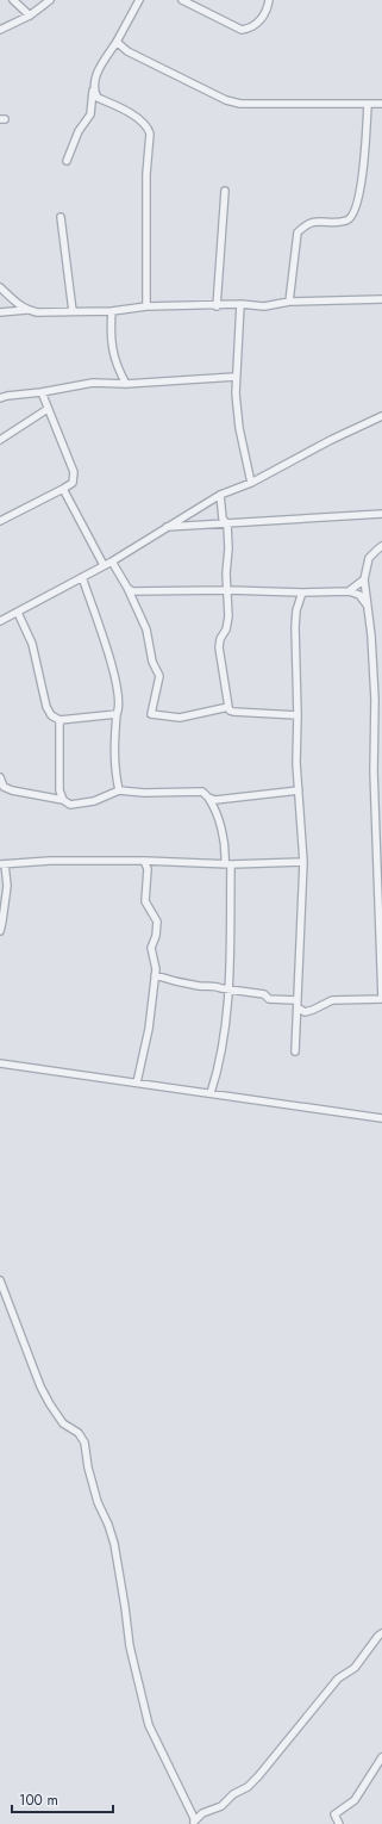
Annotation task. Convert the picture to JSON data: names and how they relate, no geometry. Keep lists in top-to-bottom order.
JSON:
{
  "scale_bar": "100 m"
}
